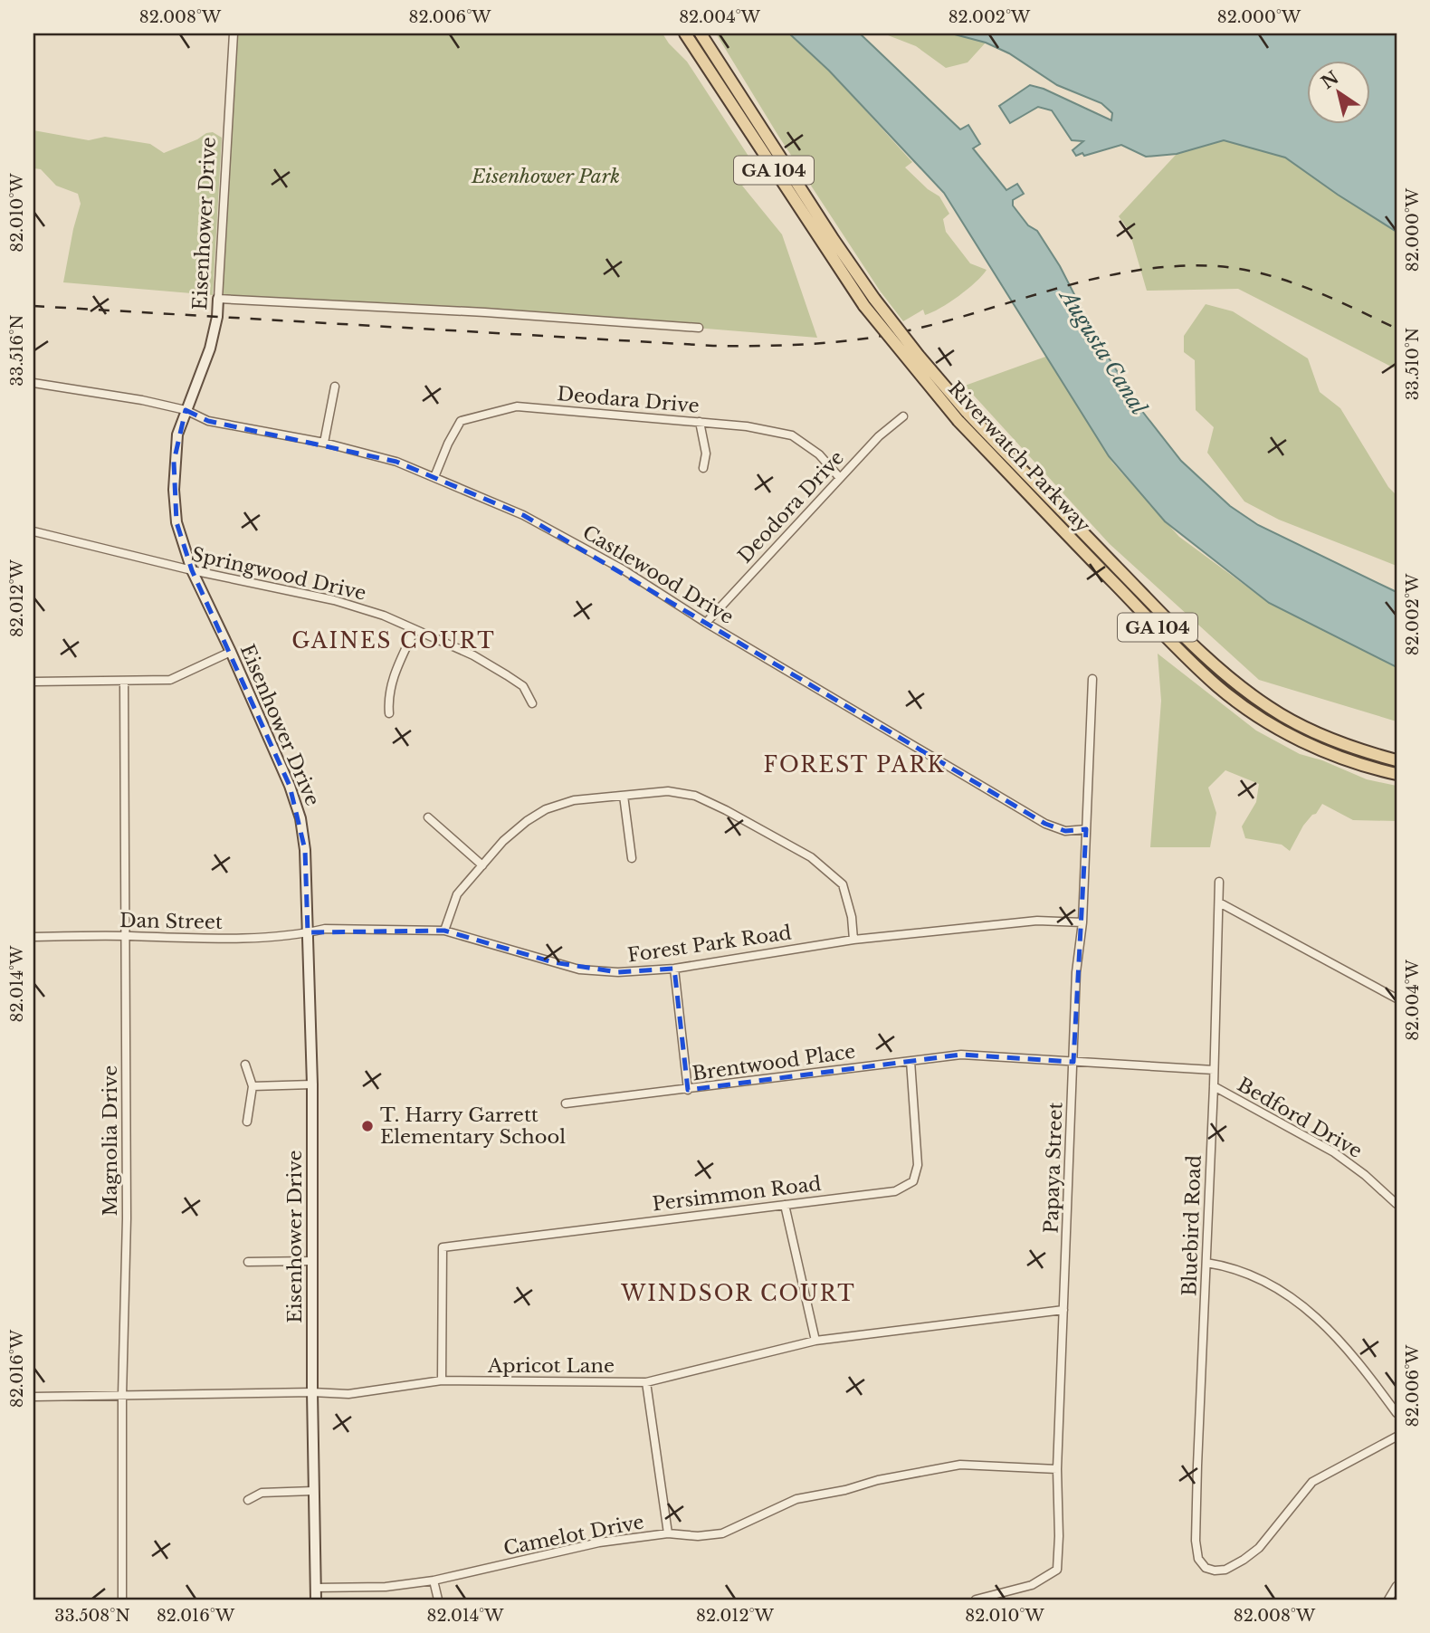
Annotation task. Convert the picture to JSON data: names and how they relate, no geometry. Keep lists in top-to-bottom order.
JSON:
{
  "streets": {
    "main road": ["GA 104", "Riverwatch Parkway"],
    "street": [
      "Eisenhower Drive",
      "Deodara Drive",
      "Deodora Drive",
      "Springwood Drive",
      "Castlewood Drive",
      "Dan Street",
      "Forest Park Road",
      "Brentwood Place",
      "Bedford Drive",
      "Magnolia Drive",
      "Papaya Street",
      "Persimmon Road",
      "Bluebird Road",
      "Apricot Lane",
      "Camelot Drive"
    ]
  },
  "crossings": [
    ["Eisenhower Drive", "Springwood Drive"],
    ["Eisenhower Drive", "Castlewood Drive"],
    ["Eisenhower Drive", "Dan Street"],
    ["Eisenhower Drive", "Forest Park Road"],
    ["Eisenhower Drive", "Apricot Lane"],
    ["Eisenhower Drive", "Camelot Drive"],
    ["Deodara Drive", "Deodora Drive"],
    ["Deodara Drive", "Castlewood Drive"],
    ["Deodora Drive", "Castlewood Drive"],
    ["Castlewood Drive", "Papaya Street"],
    ["Dan Street", "Forest Park Road"],
    ["Dan Street", "Magnolia Drive"],
    ["Forest Park Road", "Papaya Street"],
    ["Brentwood Place", "Papaya Street"],
    ["Brentwood Place", "Persimmon Road"],
    ["Brentwood Place", "Bluebird Road"],
    ["Bedford Drive", "Bluebird Road"],
    ["Magnolia Drive", "Apricot Lane"],
    ["Papaya Street", "Apricot Lane"],
    ["Papaya Street", "Camelot Drive"],
    ["Persimmon Road", "Apricot Lane"]
  ],
  "districts": ["GAINES COURT", "FOREST PARK", "WINDSOR COURT"],
  "water": ["Augusta Canal"],
  "parks": ["Eisenhower Park"],
  "places": ["T. Harry Garrett Elementary School"],
  "north": "top left",
  "coordinates": [
    "82.008°W",
    "82.006°W",
    "82.004°W",
    "82.002°W",
    "82.000°W",
    "82.010°W",
    "33.516°N",
    "33.510°N",
    "82.012°W",
    "82.014°W",
    "82.016°W",
    "33.508°N"
  ]
}
